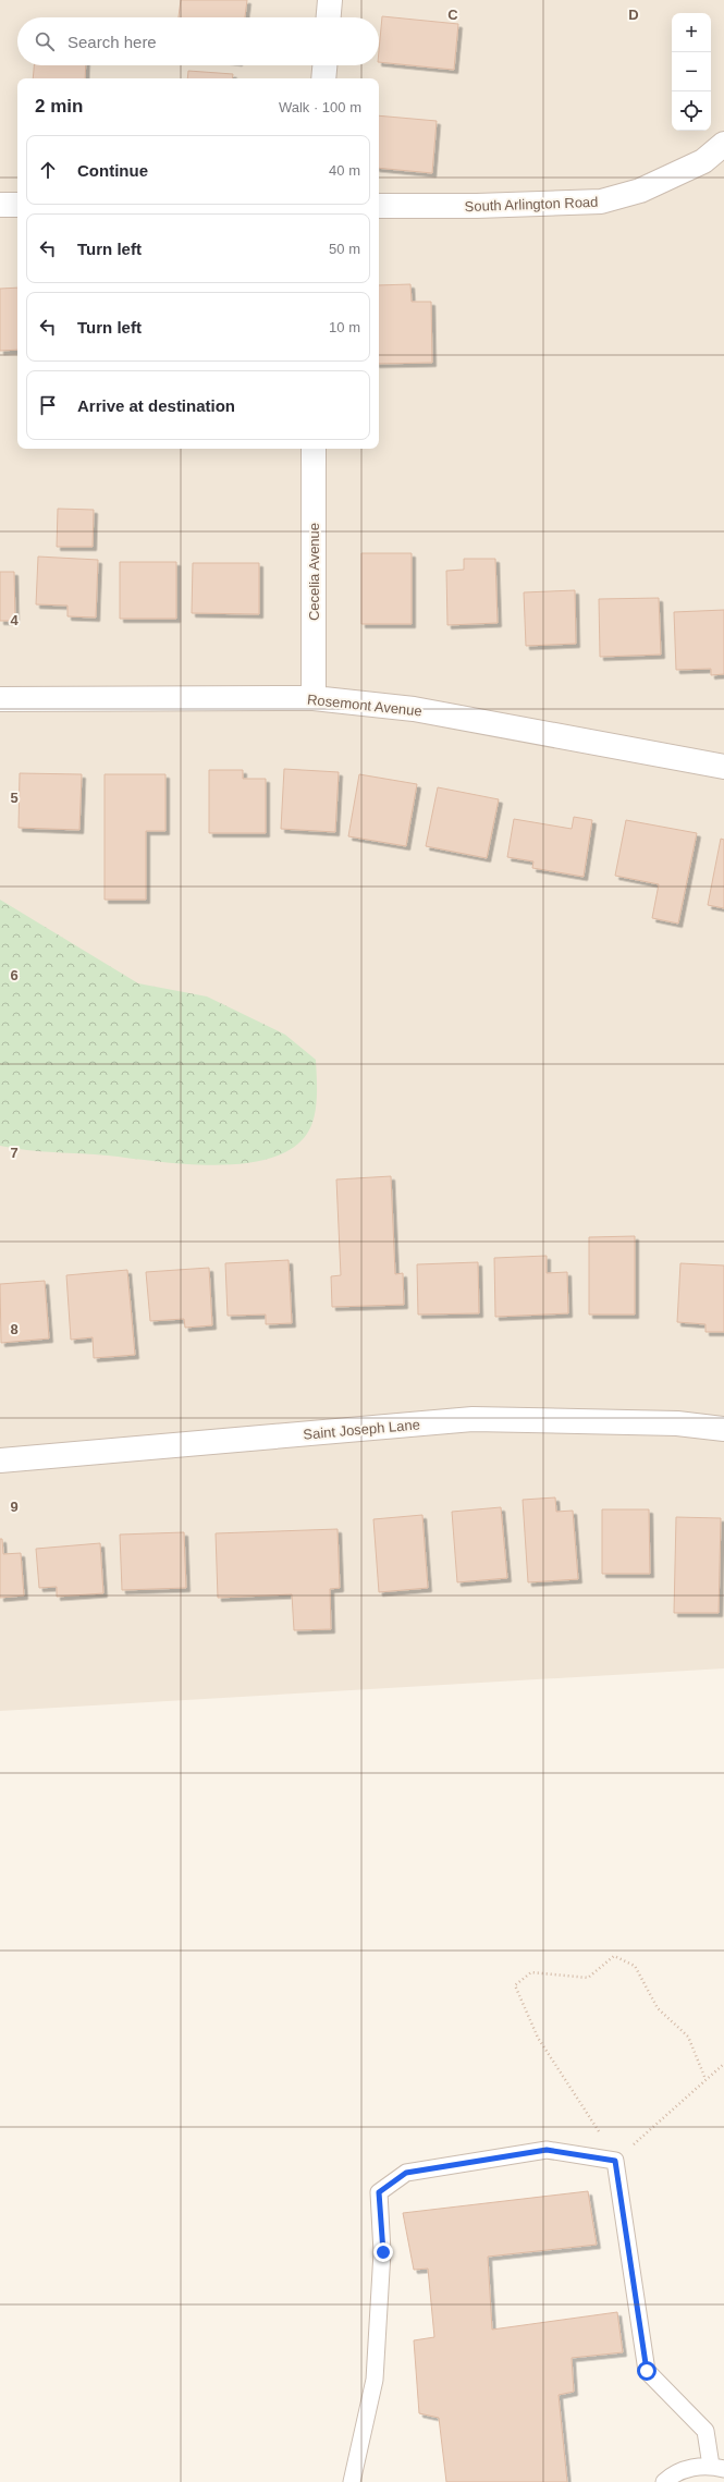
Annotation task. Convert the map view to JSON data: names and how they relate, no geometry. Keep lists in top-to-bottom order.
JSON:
{
  "streets": {
    "street": [
      "South Arlington Road",
      "Cecelia Avenue",
      "Rosemont Avenue",
      "Saint Joseph Lane"
    ]
  },
  "crossings": [
    ["Cecelia Avenue", "Rosemont Avenue"]
  ],
  "page": {
    "map_buttons": ["+", "−"],
    "search": "Search here",
    "heading": ["2 min", "Walk · 100 m"],
    "list": [
      ["Continue", "40 m"],
      ["Turn left", "50 m"],
      ["Turn left", "10 m"],
      "Arrive at destination"
    ]
  },
  "grid": {
    "columns": ["C", "D"],
    "rows": [
      "4",
      "5",
      "6",
      "7",
      "8",
      "9"
    ]
  }
}
